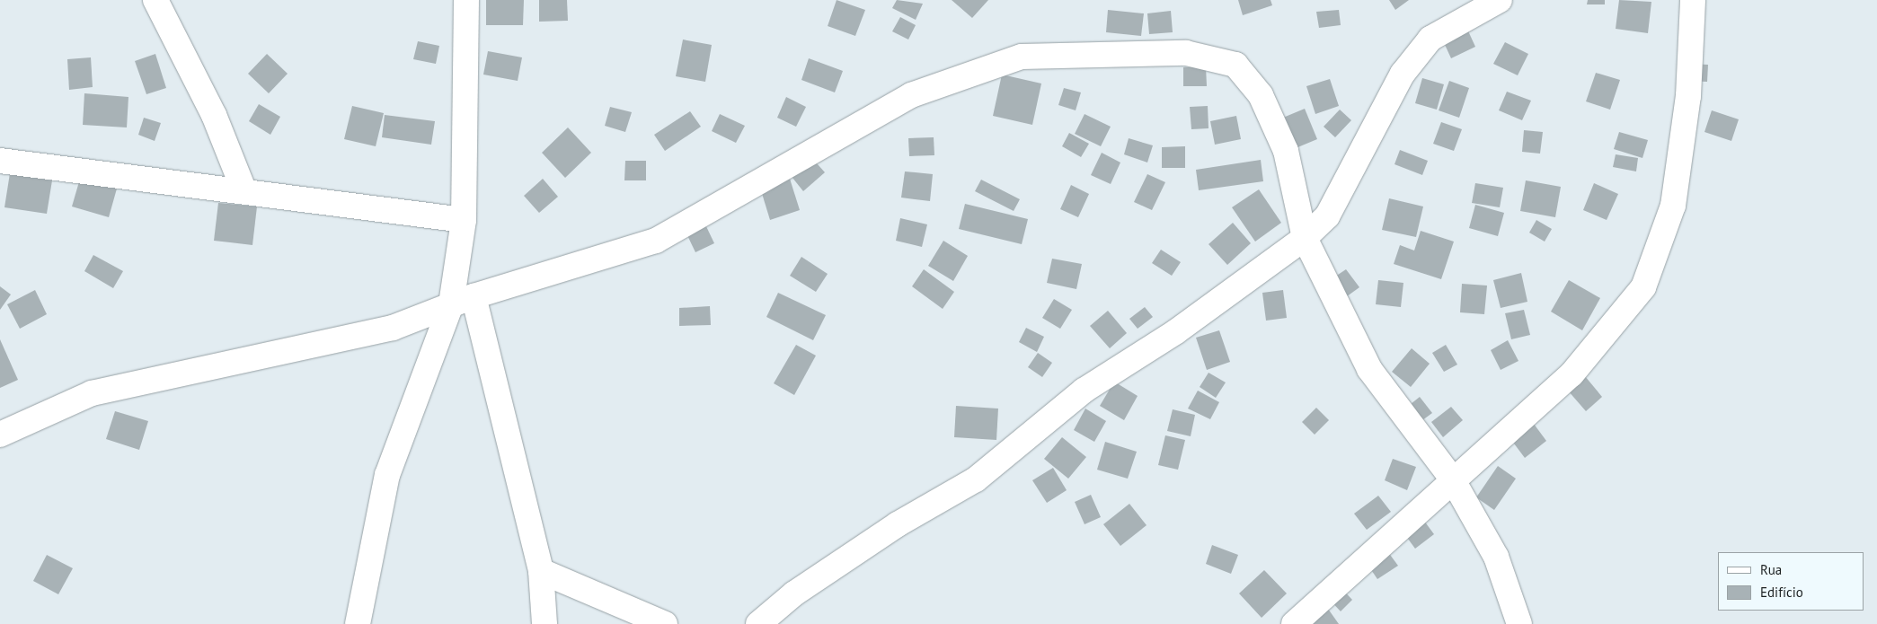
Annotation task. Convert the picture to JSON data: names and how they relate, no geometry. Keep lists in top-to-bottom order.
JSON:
{
  "legend": ["Rua", "Edifício"]
}
